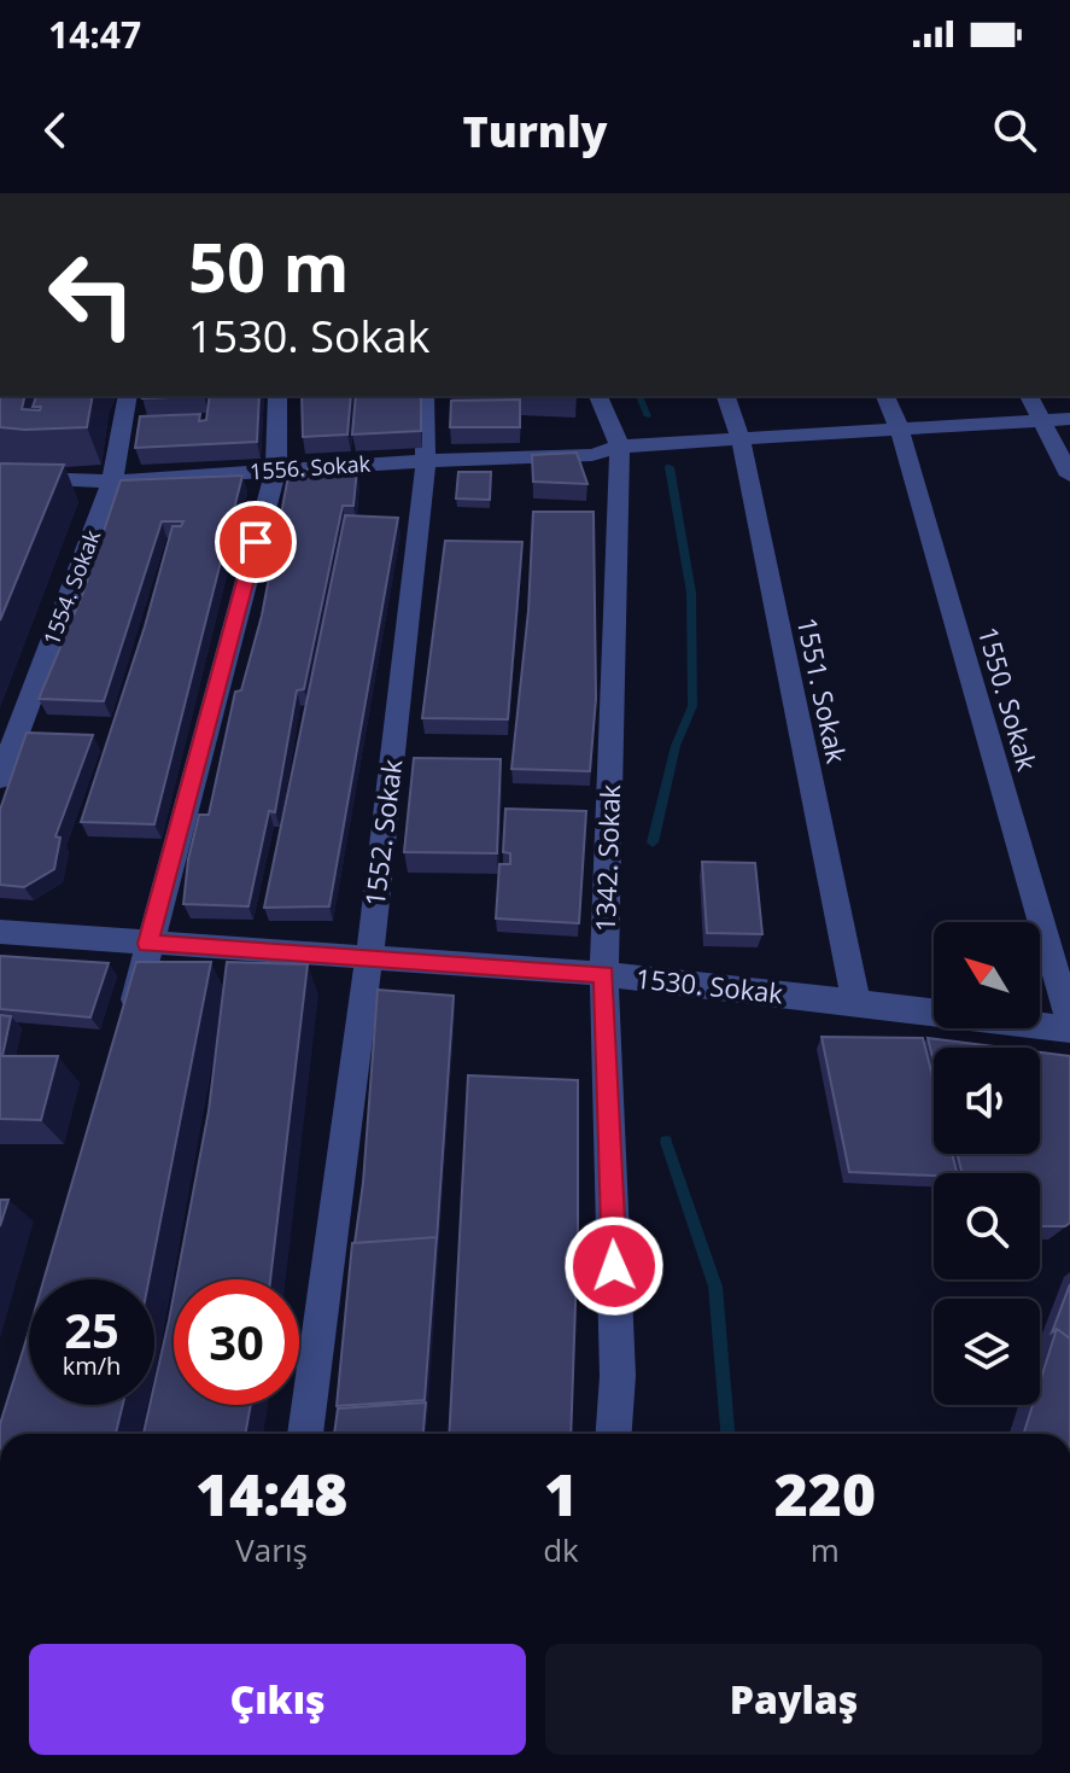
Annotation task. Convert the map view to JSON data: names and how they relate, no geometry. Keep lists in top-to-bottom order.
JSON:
{
  "streets": {
    "street": [
      "1556. Sokak",
      "1554. Sokak",
      "1551. Sokak",
      "1550. Sokak",
      "1552. Sokak",
      "1342. Sokak",
      "1530. Sokak"
    ]
  },
  "crossings": [
    ["1556. Sokak", "1554. Sokak"],
    ["1556. Sokak", "1551. Sokak"],
    ["1556. Sokak", "1550. Sokak"],
    ["1556. Sokak", "1552. Sokak"],
    ["1556. Sokak", "1342. Sokak"],
    ["1551. Sokak", "1530. Sokak"],
    ["1552. Sokak", "1530. Sokak"],
    ["1342. Sokak", "1530. Sokak"]
  ],
  "north": "top left",
  "page": {
    "status": "14:47",
    "header": "Turnly",
    "turn": ["50 m", "1530. Sokak"],
    "speed": "25 km/h",
    "limit": "30",
    "eta": [
      "14:48",
      "Varış",
      "1",
      "dk",
      "220",
      "m"
    ],
    "buttons": ["Çıkış", "Paylaş"]
  }
}
